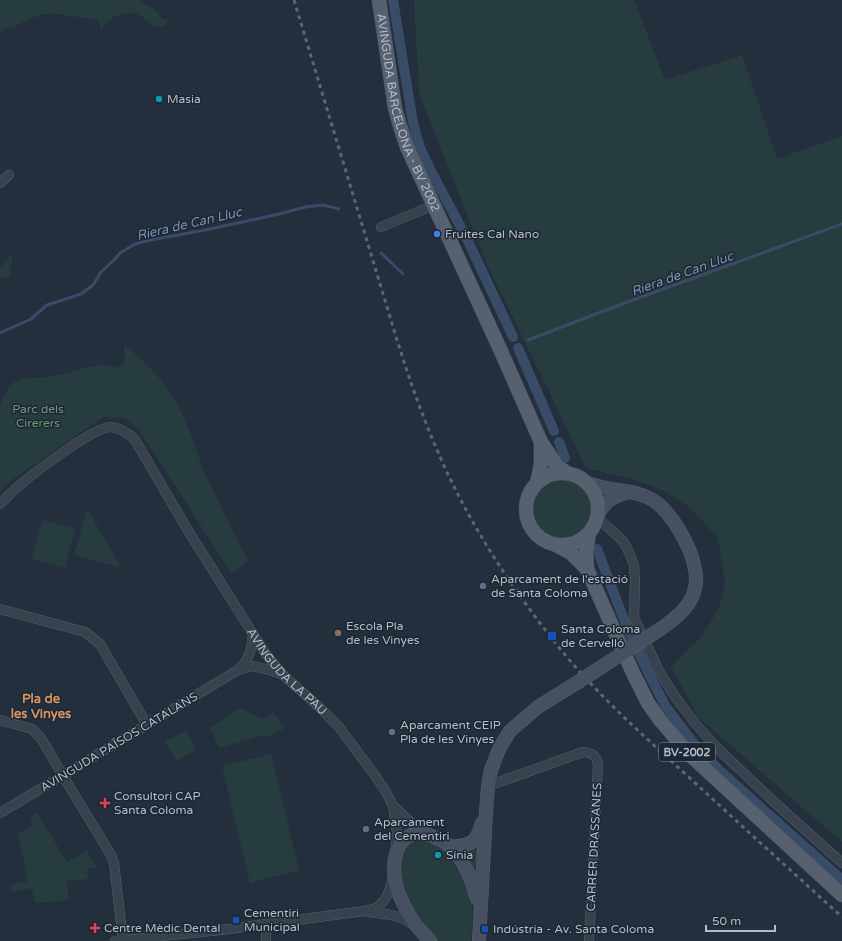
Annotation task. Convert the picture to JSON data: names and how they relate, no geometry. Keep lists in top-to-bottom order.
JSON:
{
  "streets": {
    "main road": ["AVINGUDA BARCELONA - BV 2002", "BV-2002"],
    "street": ["AVINGUDA LA PAU", "AVINGUDA PAÏSOS CATALANS", "CARRER DRASSANES"]
  },
  "crossings": [
    ["AVINGUDA BARCELONA - BV 2002", "BV-2002"],
    ["AVINGUDA LA PAU", "AVINGUDA PAÏSOS CATALANS"]
  ],
  "districts": ["Pla de les Vinyes"],
  "water": ["Riera de Can Lluc"],
  "parks": ["Parc dels Cirerers"],
  "places": {
    "other": [
      "Masia",
      "Fruites Cal Nano",
      "Aparcament de l'estació de Santa Coloma",
      "Escola Pla de les Vinyes",
      "Aparcament CEIP Pla de les Vinyes",
      "Aparcament del Cementiri",
      "Sínia"
    ],
    "transit": ["Santa Coloma de Cervelló", "Cementiri Municipal", "Indústria - Av. Santa Coloma"],
    "health": ["Consultori CAP Santa Coloma", "Centre Mèdic Dental"]
  },
  "scale_bar": "50 m"
}
